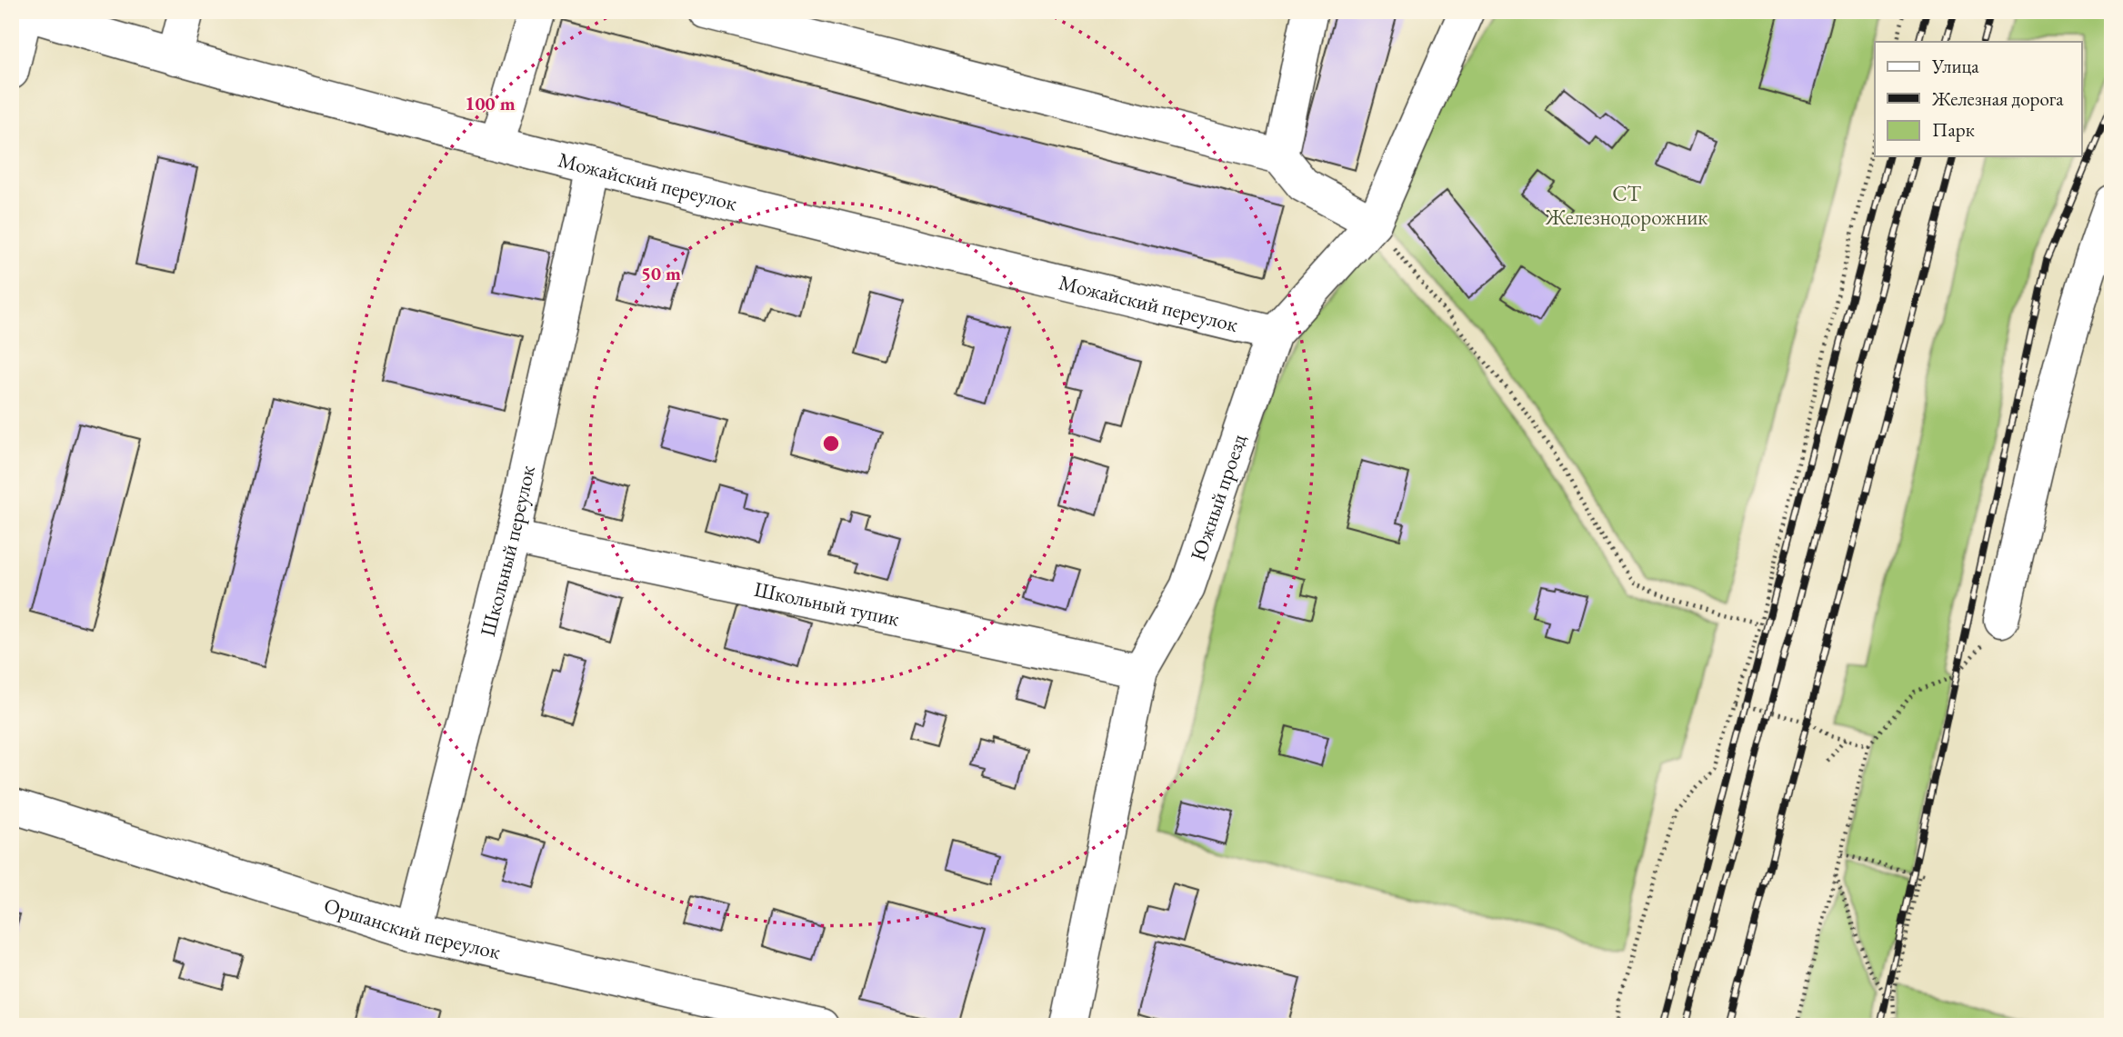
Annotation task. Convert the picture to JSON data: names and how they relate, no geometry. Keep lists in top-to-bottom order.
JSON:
{
  "streets": {
    "street": [
      "Можайский переулок",
      "Южный проезд",
      "Школьный переулок",
      "Школьный тупик",
      "Оршанский переулок"
    ]
  },
  "crossings": [
    ["Можайский переулок", "Южный проезд"],
    ["Можайский переулок", "Школьный переулок"],
    ["Южный проезд", "Школьный тупик"],
    ["Школьный переулок", "Школьный тупик"],
    ["Школьный переулок", "Оршанский переулок"]
  ],
  "parks": ["СТ Железнодорожник"],
  "legend": ["Улица", "Железная дорога", "Парк"],
  "rings": ["100 m", "50 m"]
}
